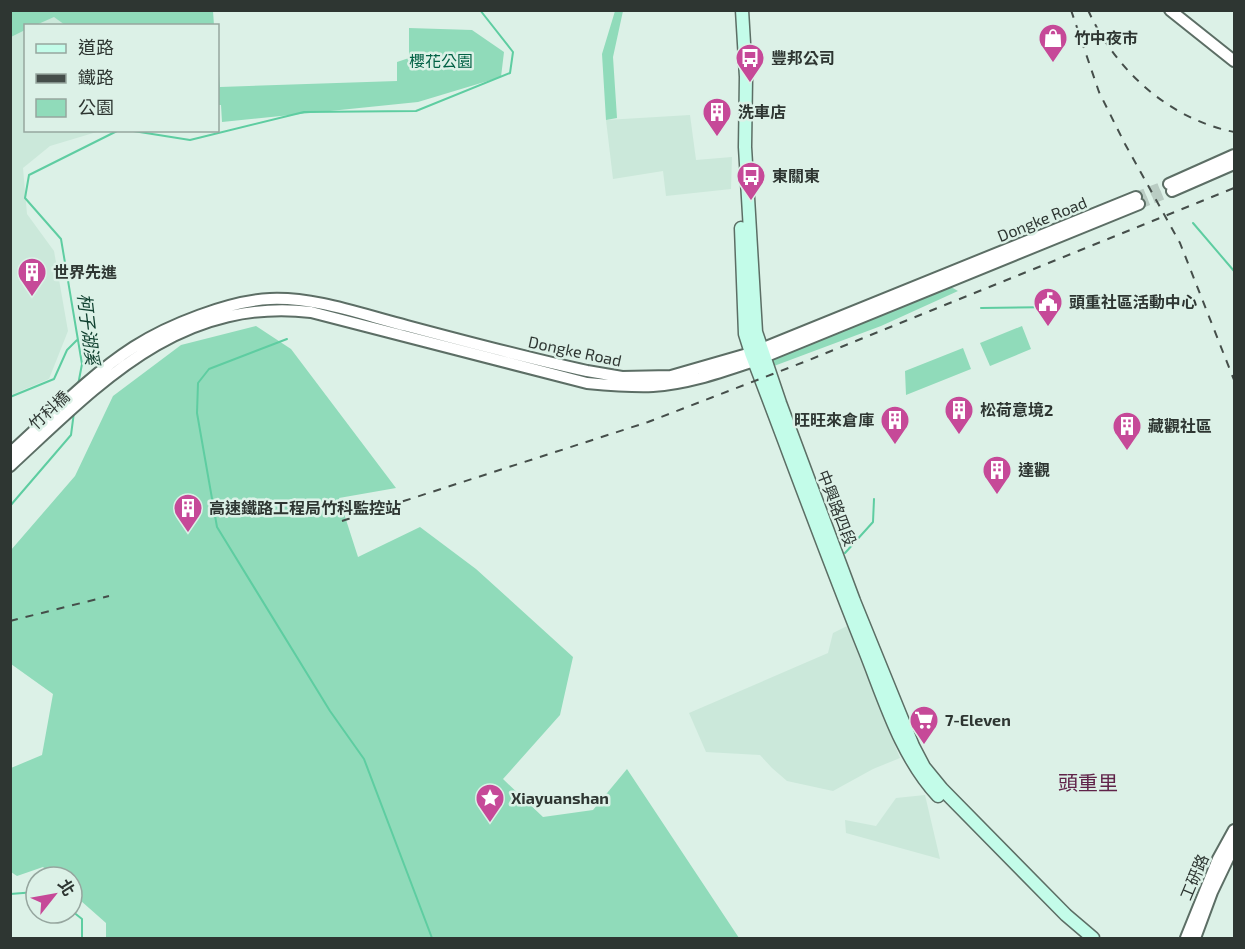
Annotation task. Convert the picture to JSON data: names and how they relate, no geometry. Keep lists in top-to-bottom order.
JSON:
{
  "streets": {
    "main road": ["中興路四段"],
    "street": ["Dongke Road", "竹科橋", "工研路"]
  },
  "crossings": [
    ["Dongke Road", "竹科橋"],
    ["Dongke Road", "中興路四段"]
  ],
  "districts": ["頭重里"],
  "water": ["柯子湖溪"],
  "parks": ["櫻花公園"],
  "places": {
    "shop": ["竹中夜市"],
    "bus stop": ["豐邦公司", "東關東"],
    "building": [
      "洗車店",
      "世界先進",
      "松荷意境2",
      "旺旺來倉庫",
      "藏觀社區",
      "達觀",
      "高速鐵路工程局竹科監控站"
    ],
    "public building": ["頭重社區活動中心"],
    "supermarket": ["7-Eleven"],
    "place": ["Xiayuanshan"]
  },
  "legend": ["道路", "鐵路", "公園"],
  "north": "top right"
}
